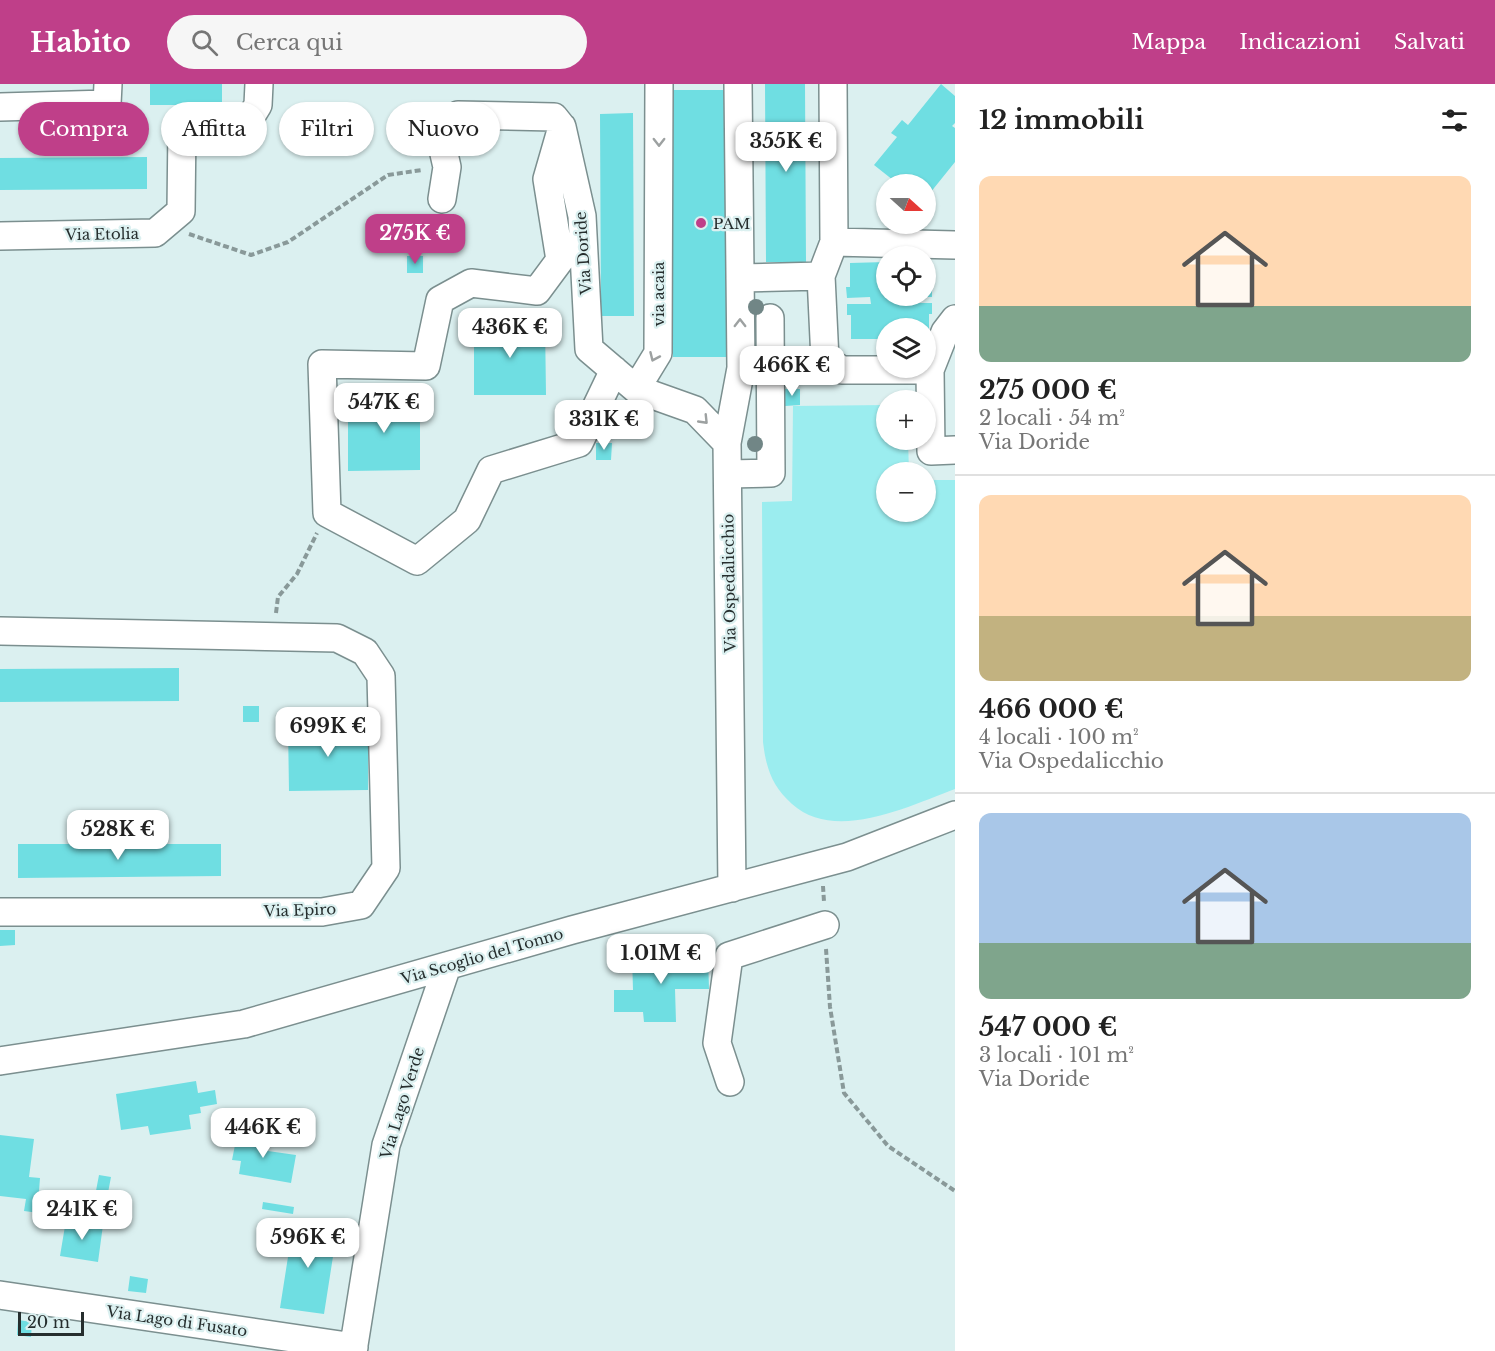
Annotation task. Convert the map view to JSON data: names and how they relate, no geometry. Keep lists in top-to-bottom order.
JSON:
{
  "streets": {
    "street": [
      "Via Etolia",
      "Via Doride",
      "via acaia",
      "Via Ospedalicchio",
      "Via Epiro",
      "Via Scoglio del Tonno",
      "Via Lago Verde",
      "Via Lago di Fusato"
    ]
  },
  "crossings": [
    ["Via Doride", "via acaia"],
    ["Via Ospedalicchio", "Via Scoglio del Tonno"],
    ["Via Scoglio del Tonno", "Via Lago Verde"],
    ["Via Lago Verde", "Via Lago di Fusato"]
  ],
  "places": ["PAM"],
  "scale_bar": "20 m",
  "north": "right",
  "page": {
    "header": "Habito",
    "search": "Cerca qui",
    "nav": ["Mappa", "Indicazioni", "Salvati"],
    "heading": "12 immobili",
    "chip": [
      "Compra",
      "Affitta",
      "Filtri",
      "Nuovo"
    ],
    "price": [
      "355K €",
      "275K €",
      "436K €",
      "466K €",
      "547K €",
      "331K €",
      "699K €",
      "528K €",
      "1.01M €",
      "446K €",
      "241K €",
      "596K €"
    ],
    "list": [
      {
        "name": "275 000 €",
        "note": "2 locali · 54 m² · Via Doride"
      },
      {
        "name": "466 000 €",
        "note": "4 locali · 100 m² · Via Ospedalicchio"
      },
      {
        "name": "547 000 €",
        "note": "3 locali · 101 m² · Via Doride"
      }
    ],
    "map_buttons": ["+", "−"],
    "scale": "20 m"
  }
}
